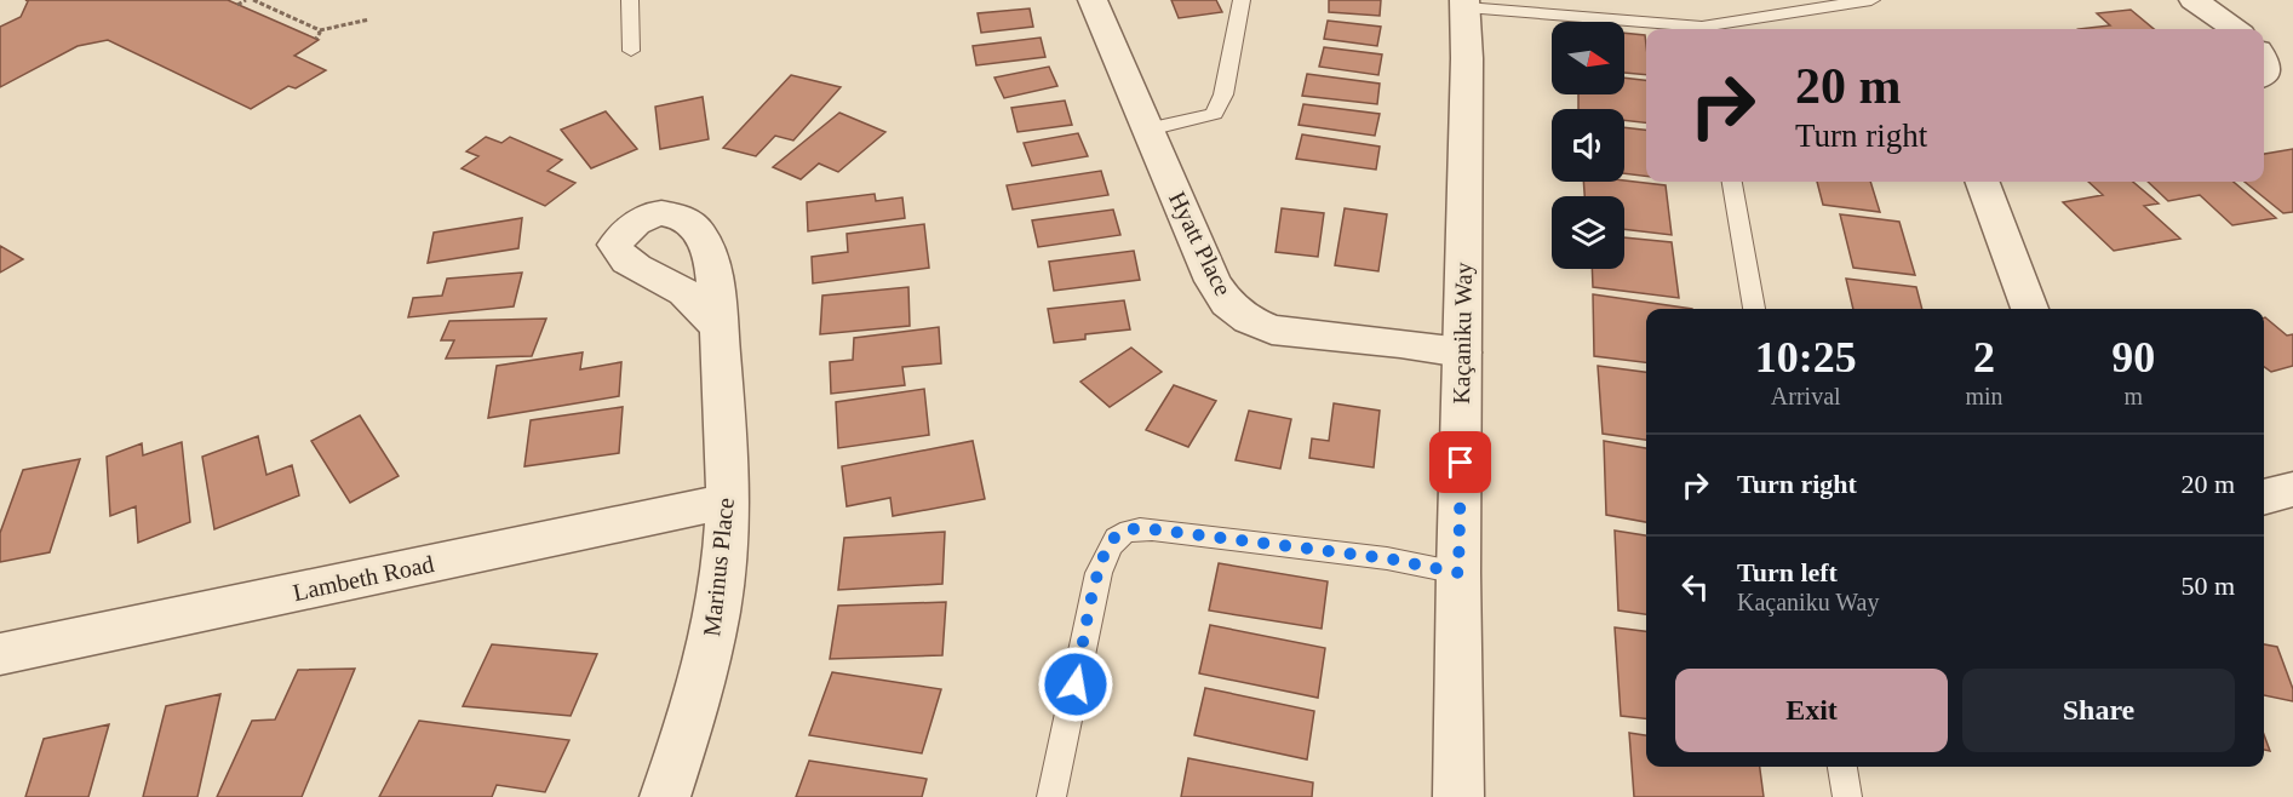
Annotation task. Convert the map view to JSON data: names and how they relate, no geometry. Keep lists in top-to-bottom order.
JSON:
{
  "streets": {
    "street": [
      "Hyatt Place",
      "Kaçaniku Way",
      "Marinus Place",
      "Lambeth Road"
    ]
  },
  "crossings": [
    ["Hyatt Place", "Kaçaniku Way"],
    ["Marinus Place", "Lambeth Road"]
  ],
  "north": "right",
  "page": {
    "turn": ["20 m", "Turn right"],
    "eta": [
      "10:25",
      "Arrival",
      "2",
      "min",
      "90",
      "m"
    ],
    "list": [
      {
        "name": "Turn right",
        "value": "20 m"
      },
      {
        "name": "Turn left",
        "note": "Kaçaniku Way",
        "value": "50 m"
      }
    ],
    "buttons": ["Exit", "Share"]
  }
}
